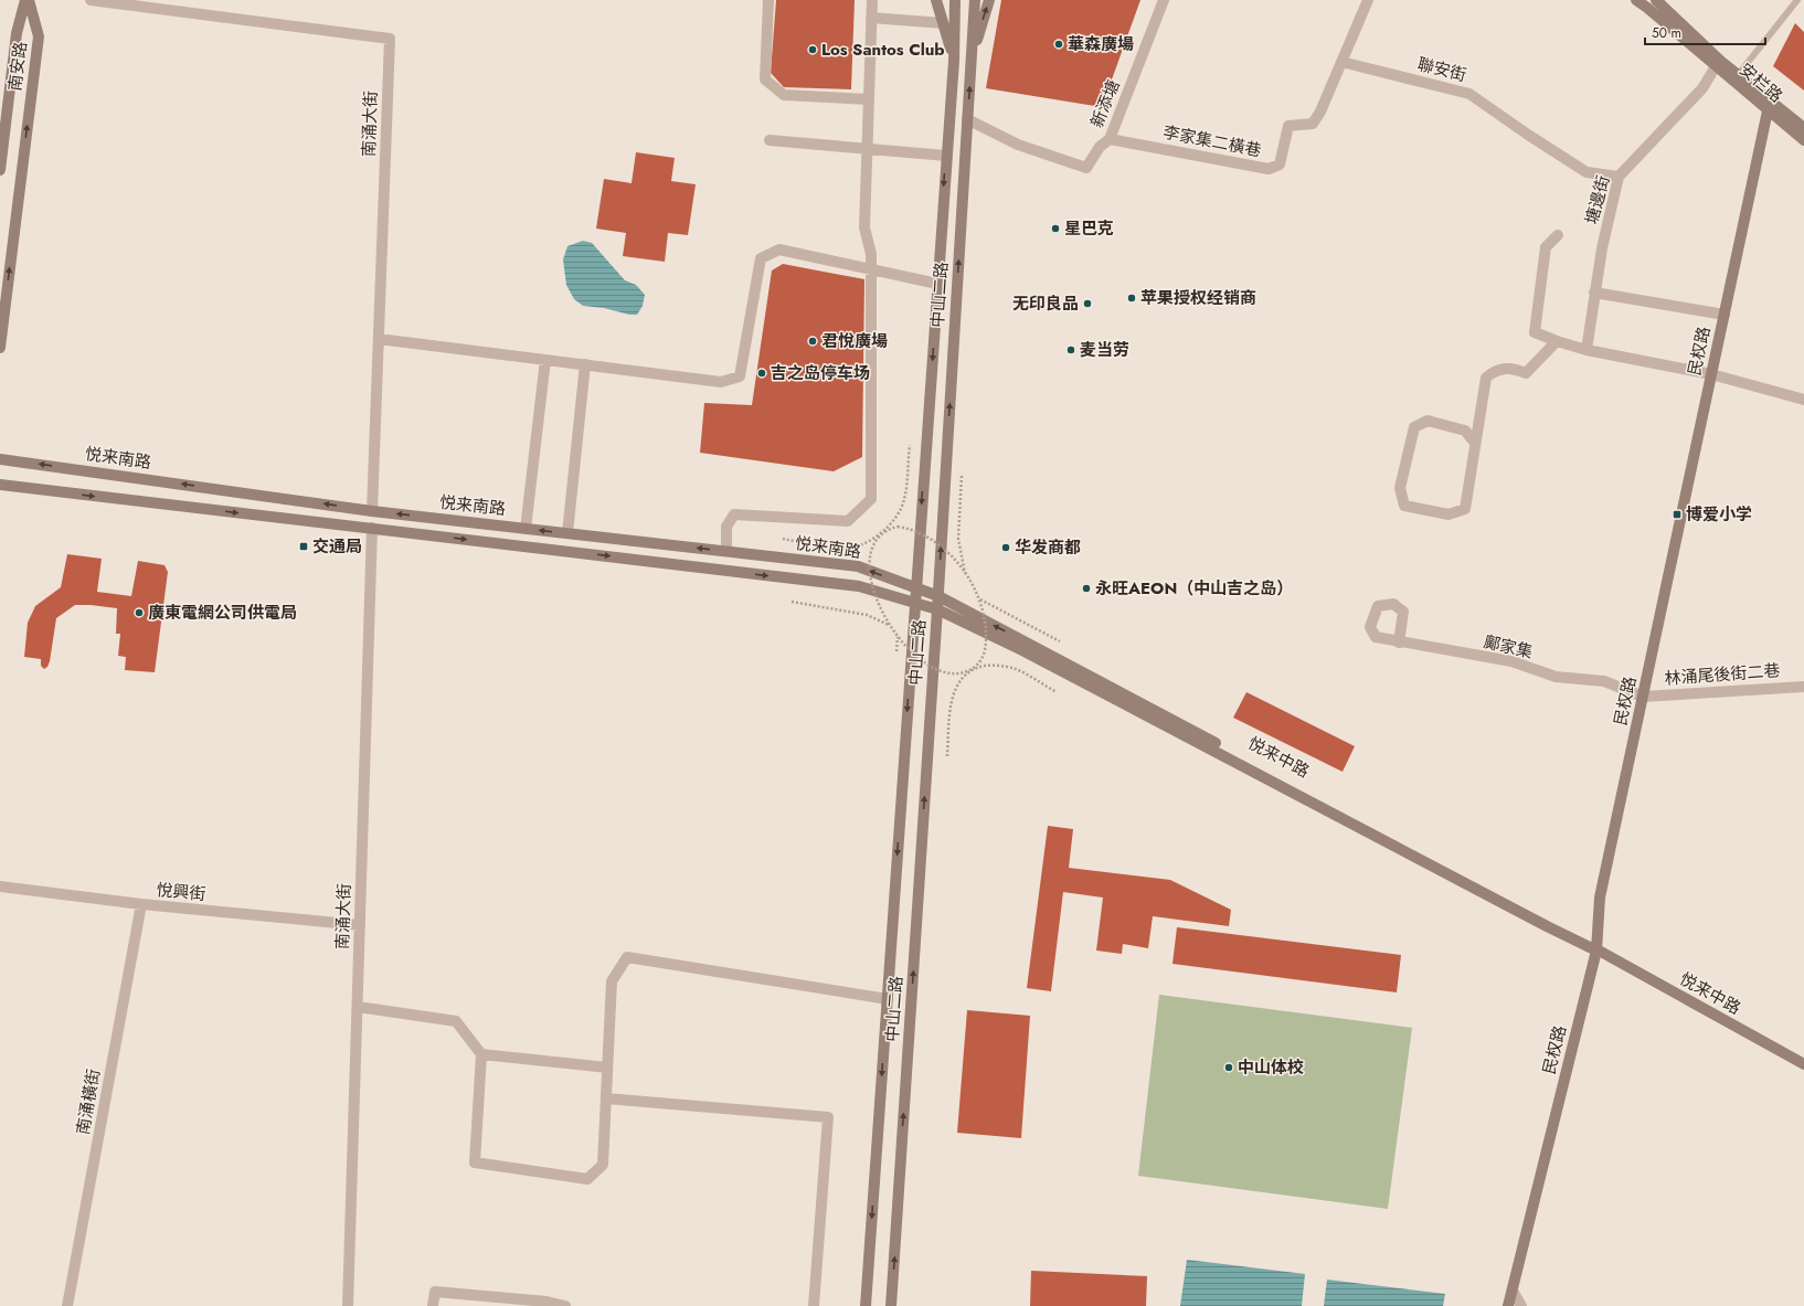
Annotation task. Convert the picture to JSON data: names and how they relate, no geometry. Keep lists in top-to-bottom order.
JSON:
{
  "streets": {
    "street": [
      "南安路",
      "聯安街",
      "安栏路",
      "新添塘",
      "南涌大街",
      "李家集二橫巷",
      "塘邊街",
      "中山二路",
      "民权路",
      "悦来南路",
      "鄺家集",
      "林涌尾後街二巷",
      "悦来中路",
      "悅興街",
      "南涌橫街"
    ]
  },
  "crossings": [
    ["聯安街", "李家集二橫巷"],
    ["聯安街", "塘邊街"],
    ["安栏路", "塘邊街"],
    ["安栏路", "民权路"],
    ["新添塘", "李家集二橫巷"],
    ["新添塘", "中山二路"],
    ["南涌大街", "悦来南路"],
    ["南涌大街", "悅興街"],
    ["中山二路", "悦来南路"],
    ["中山二路", "悦来中路"],
    ["民权路", "鄺家集"],
    ["民权路", "林涌尾後街二巷"],
    ["民权路", "悦来中路"],
    ["悦来南路", "悦来中路"],
    ["鄺家集", "林涌尾後街二巷"],
    ["悅興街", "南涌橫街"]
  ],
  "places": {
    "other": [
      "華森廣場",
      "Los Santos Club",
      "星巴克",
      "苹果授权经销商",
      "无印良品",
      "君悅廣場",
      "麦当劳",
      "吉之岛停车场",
      "华发商都",
      "永旺AEON（中山吉之岛）",
      "廣東電網公司供電局",
      "中山体校"
    ],
    "transit": ["博爱小学", "交通局"]
  },
  "scale_bar": "50 m"
}
